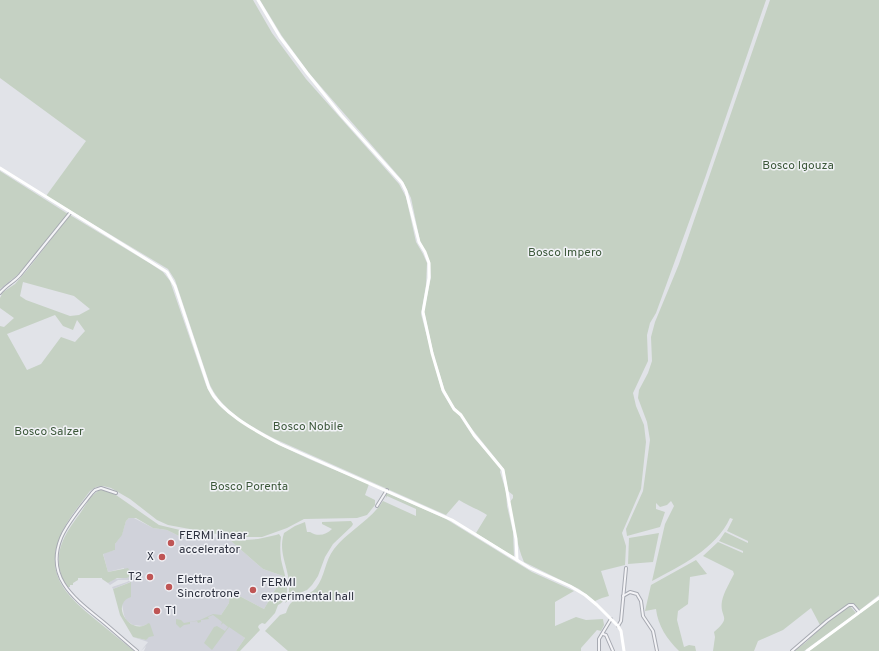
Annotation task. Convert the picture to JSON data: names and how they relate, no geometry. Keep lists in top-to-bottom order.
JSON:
{
  "parks": [
    "Bosco Igouza",
    "Bosco Impero",
    "Bosco Nobile",
    "Bosco Salzer",
    "Bosco Porenta"
  ],
  "places": [
    "FERMI linear accelerator",
    "X",
    "T2",
    "Elettra Sincrotrone",
    "FERMI experimental hall",
    "T1"
  ]
}
